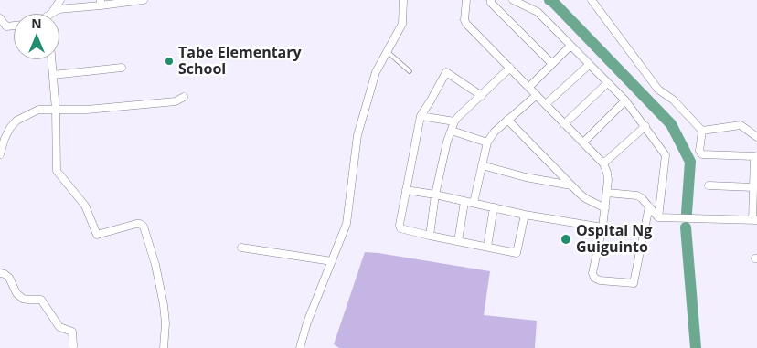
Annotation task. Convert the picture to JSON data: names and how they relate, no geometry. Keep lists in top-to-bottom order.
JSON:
{
  "places": ["Tabe Elementary School", "Ospital Ng Guiguinto"],
  "north": "top"
}
